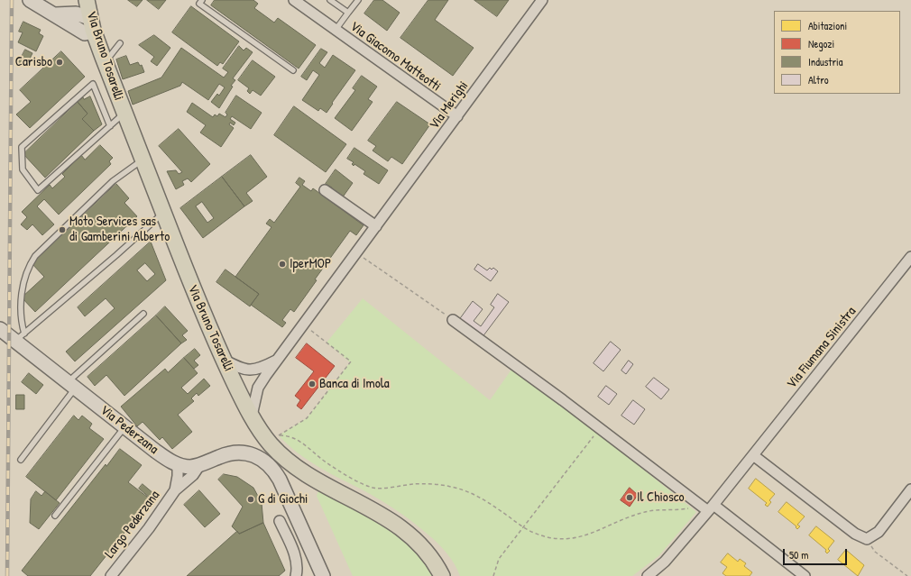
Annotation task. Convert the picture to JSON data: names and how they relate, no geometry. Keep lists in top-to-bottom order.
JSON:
{
  "streets": {
    "main road": ["Via Bruno Tosarelli", "Via Pederzana"],
    "street": [
      "Via Giacomo Matteotti",
      "Via Merighi",
      "Via Fiumana Sinistra",
      "Largo Pederzana"
    ]
  },
  "crossings": [
    ["Via Bruno Tosarelli", "Via Merighi"],
    ["Via Giacomo Matteotti", "Via Merighi"],
    ["Via Pederzana", "Largo Pederzana"]
  ],
  "places": [
    "Carisbo",
    "Moto Services sas di Gamberini Alberto",
    "IperMOP",
    "Banca di Imola",
    "Il Chiosco",
    "G di Giochi"
  ],
  "legend": [
    "Abitazioni",
    "Negozi",
    "Industria",
    "Altro"
  ],
  "scale_bar": "50 m"
}
